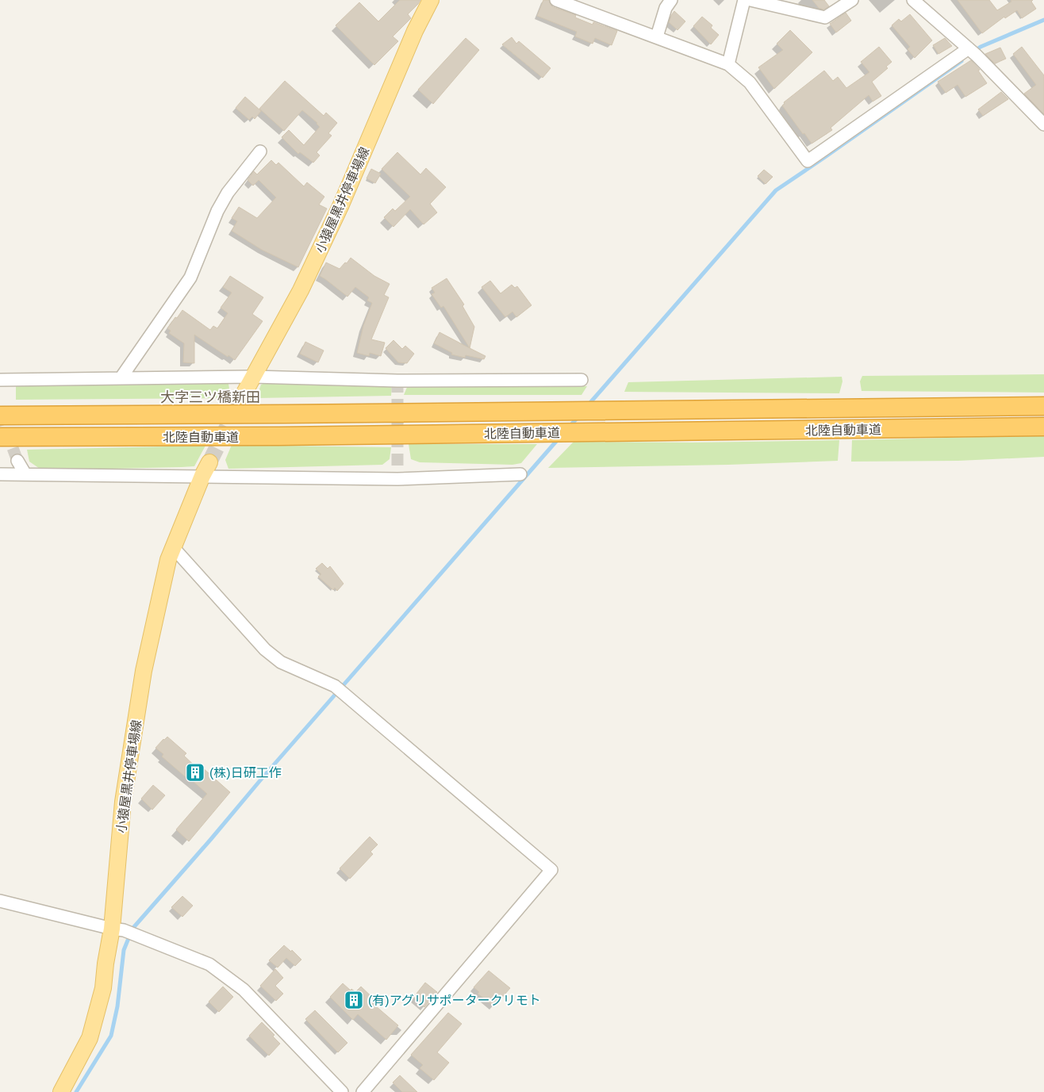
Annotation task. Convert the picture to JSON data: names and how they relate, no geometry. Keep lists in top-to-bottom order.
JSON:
{
  "streets": {
    "highway": ["北陸自動車道"],
    "main road": ["小猿屋黒井停車場線"]
  },
  "districts": ["大字三ツ橋新田"],
  "places": {
    "building": ["(株)日研工作", "(有)アグリサポータークリモト"]
  }
}
